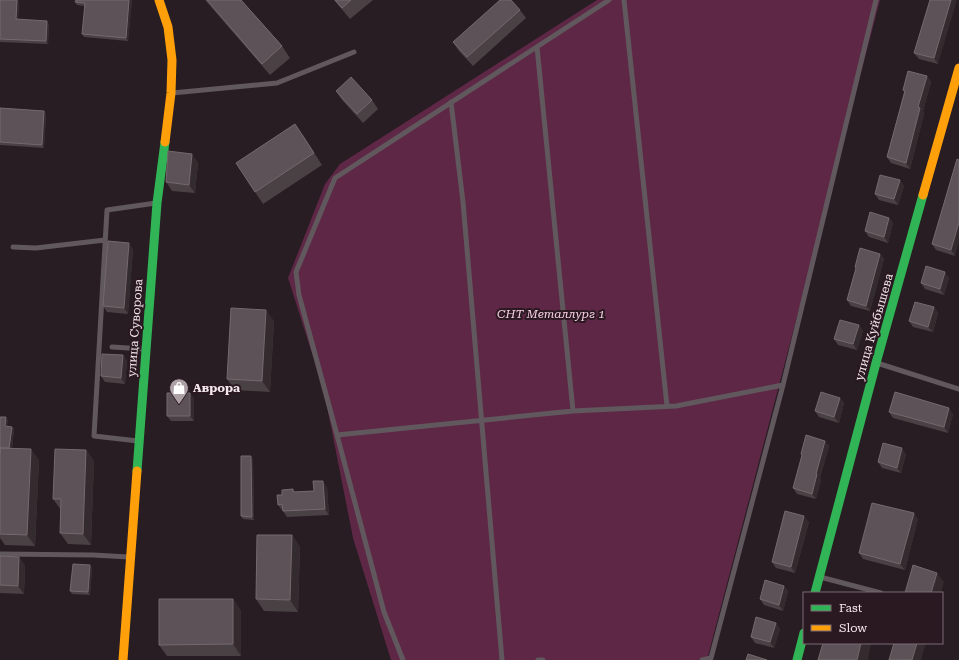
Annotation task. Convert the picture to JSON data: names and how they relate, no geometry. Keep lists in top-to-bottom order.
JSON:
{
  "streets": {
    "street": ["улица Куйбышева", "улица Суворова"]
  },
  "parks": ["СНТ Металлург 1"],
  "places": {
    "shop": ["Аврора"]
  },
  "legend": ["Fast", "Slow"]
}
